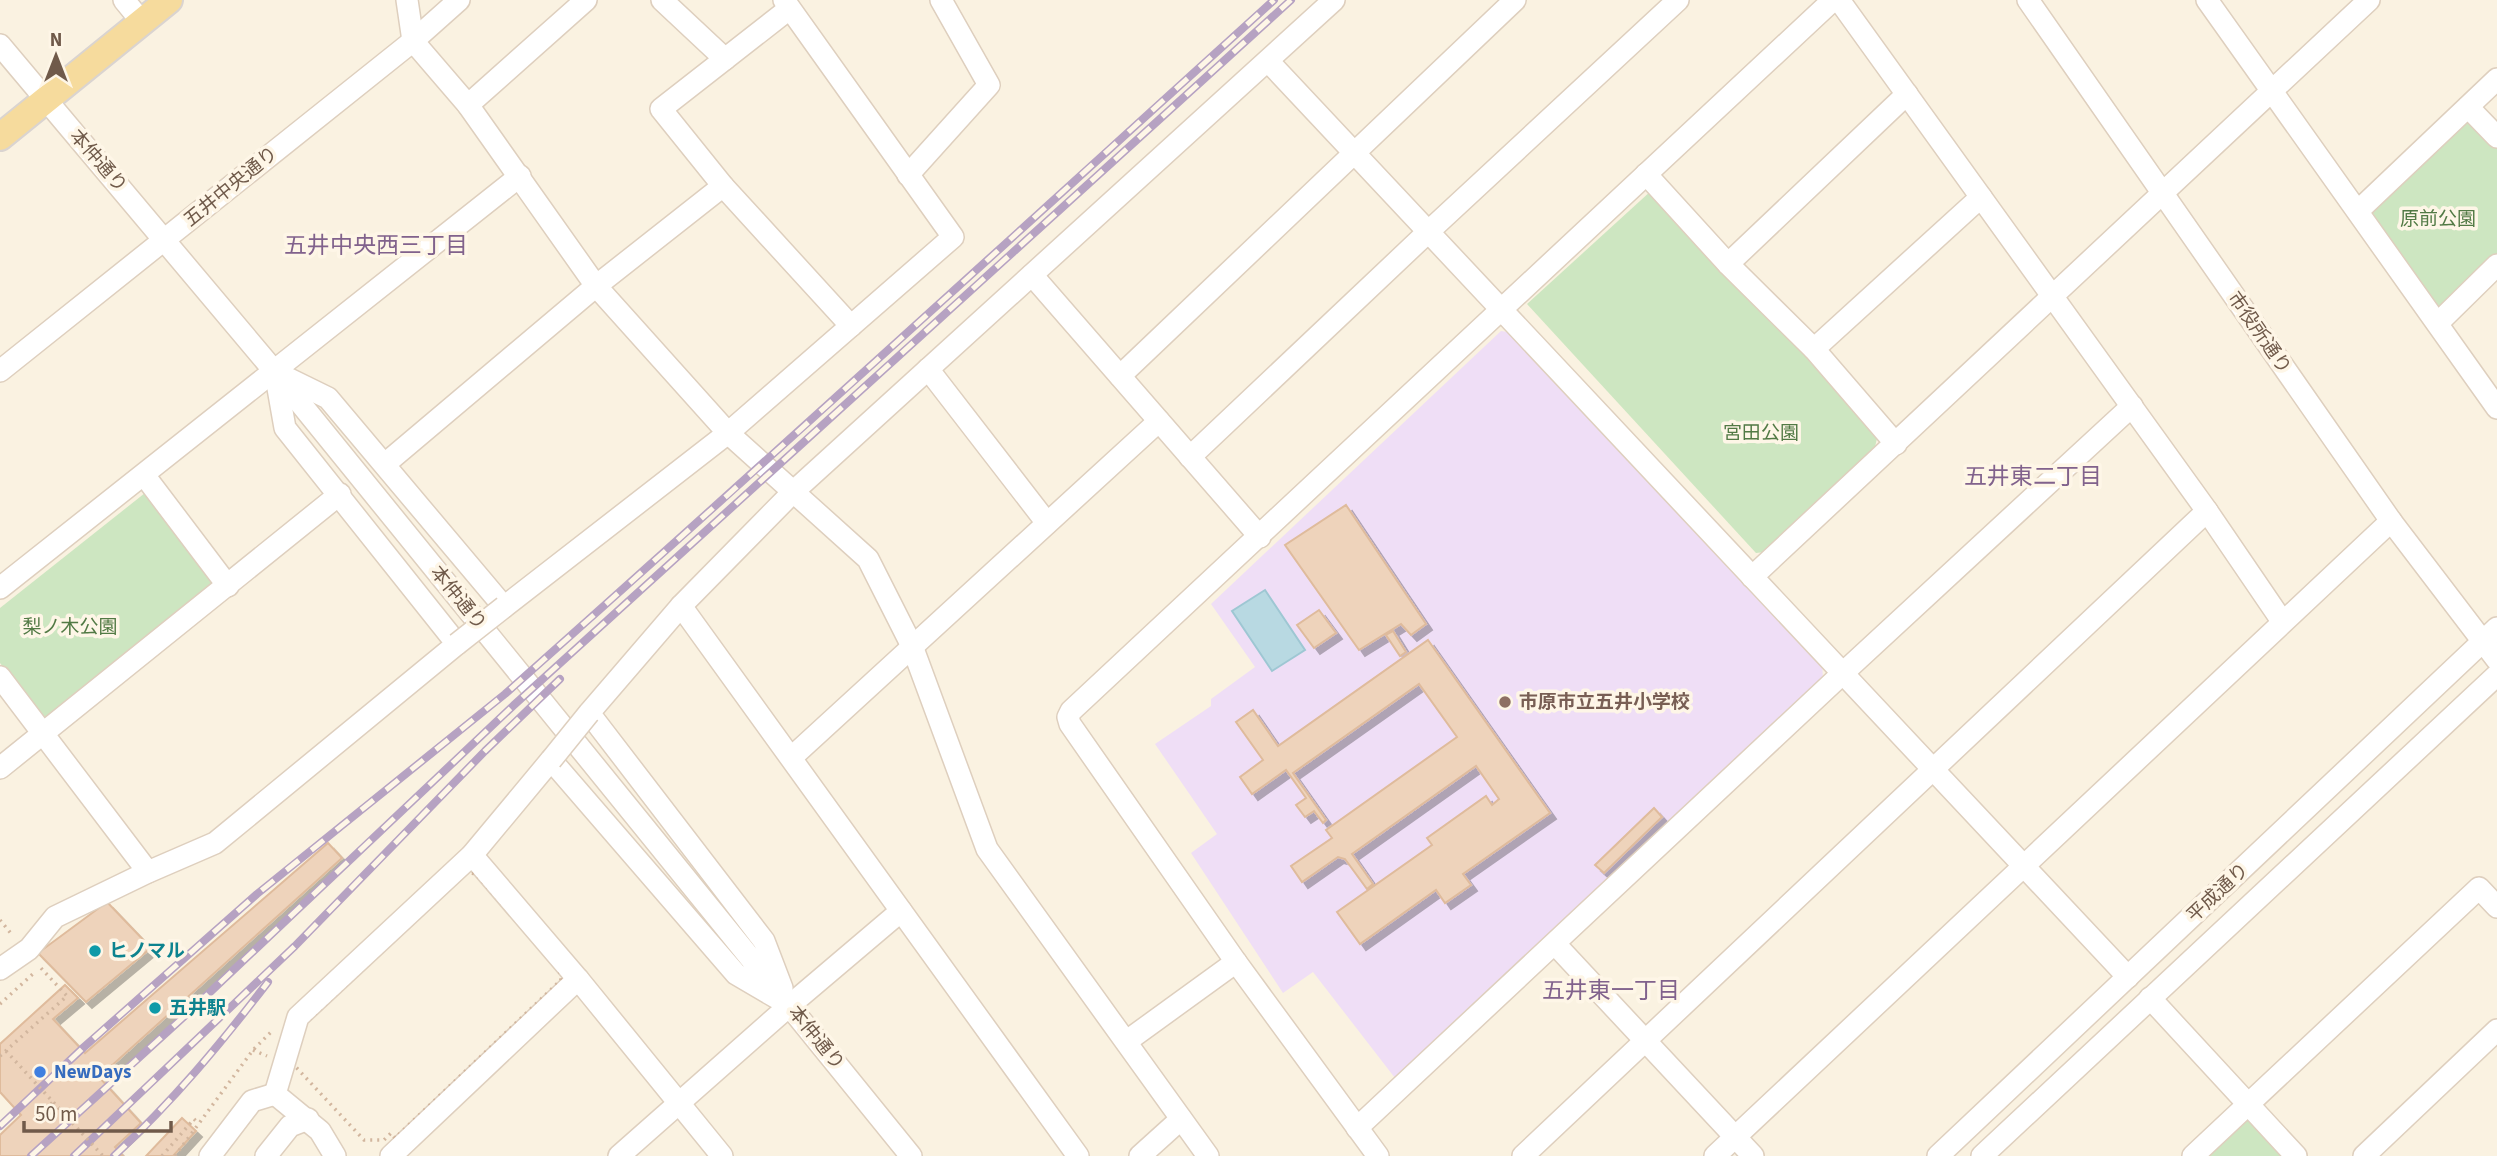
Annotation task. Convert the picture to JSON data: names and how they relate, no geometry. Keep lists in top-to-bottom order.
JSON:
{
  "streets": {
    "street": [
      "本仲通り",
      "五井中央通り",
      "市役所通り",
      "平成通り"
    ]
  },
  "crossings": [
    ["本仲通り", "五井中央通り"],
    ["市役所通り", "平成通り"]
  ],
  "districts": ["五井中央西三丁目", "五井東二丁目", "五井東一丁目"],
  "parks": ["原前公園", "宮田公園", "梨ノ木公園"],
  "places": [
    "市原市立五井小学校",
    "ヒノマル",
    "五井駅",
    "NewDays"
  ],
  "scale_bar": "50 m",
  "north": "top"
}
